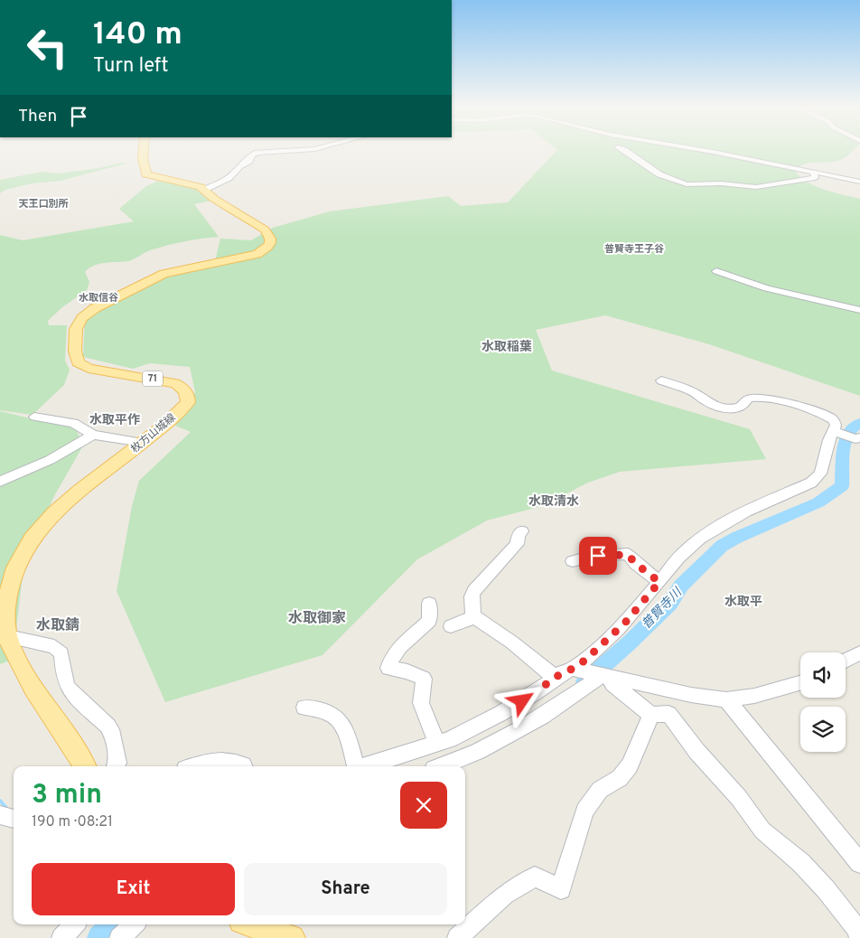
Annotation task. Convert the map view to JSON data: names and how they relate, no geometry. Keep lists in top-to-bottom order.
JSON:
{
  "streets": {
    "main road": ["71", "枚方山城線"]
  },
  "districts": [
    "天王口別所",
    "普賢寺王子谷",
    "水取信谷",
    "水取稲葉",
    "水取平作",
    "水取清水",
    "水取平",
    "水取御家",
    "水取錆"
  ],
  "water": ["普賢寺川"],
  "page": {
    "turn": ["140 m", "Turn left"],
    "then": "Then",
    "heading": ["3 min", "190 m · 08:21"],
    "buttons": ["Exit", "Share"]
  }
}
